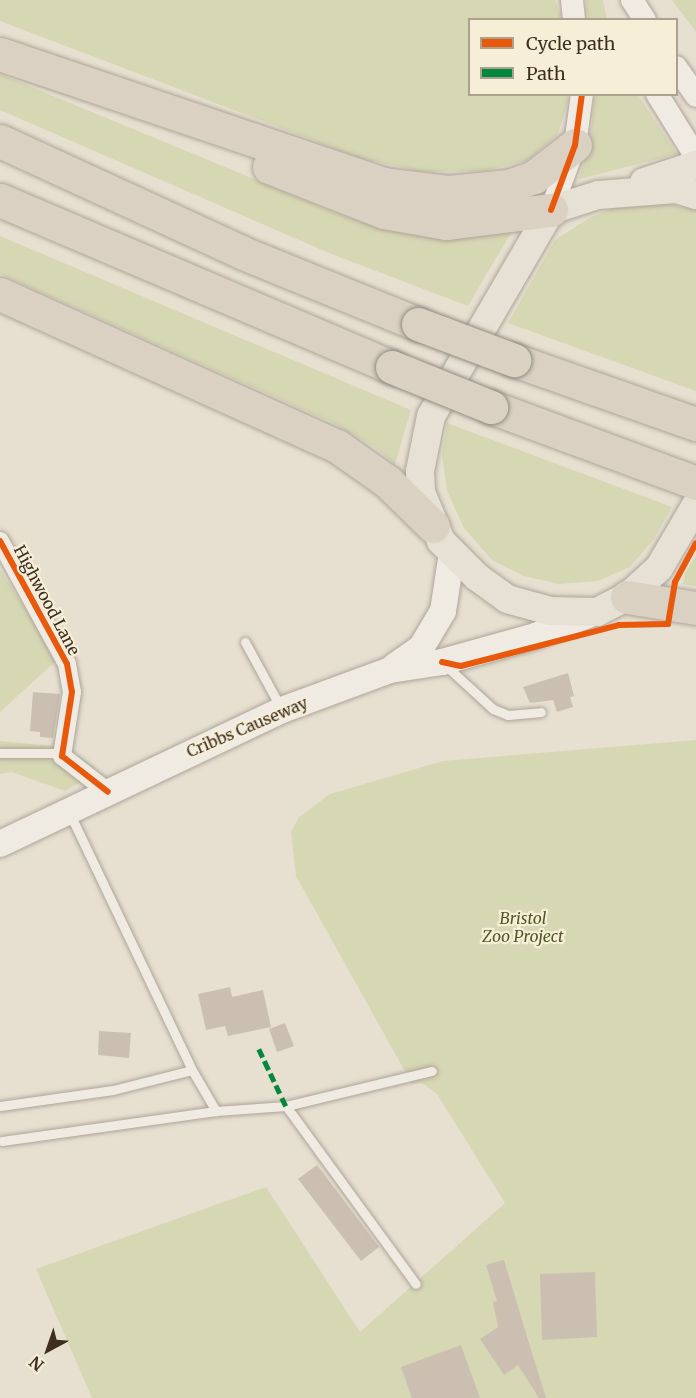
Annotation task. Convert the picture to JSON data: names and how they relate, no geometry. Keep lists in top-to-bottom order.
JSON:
{
  "streets": {
    "main road": ["Cribbs Causeway"],
    "street": ["Highwood Lane"]
  },
  "parks": ["Bristol Zoo Project"],
  "legend": ["Cycle path", "Path"],
  "north": "bottom left"
}
